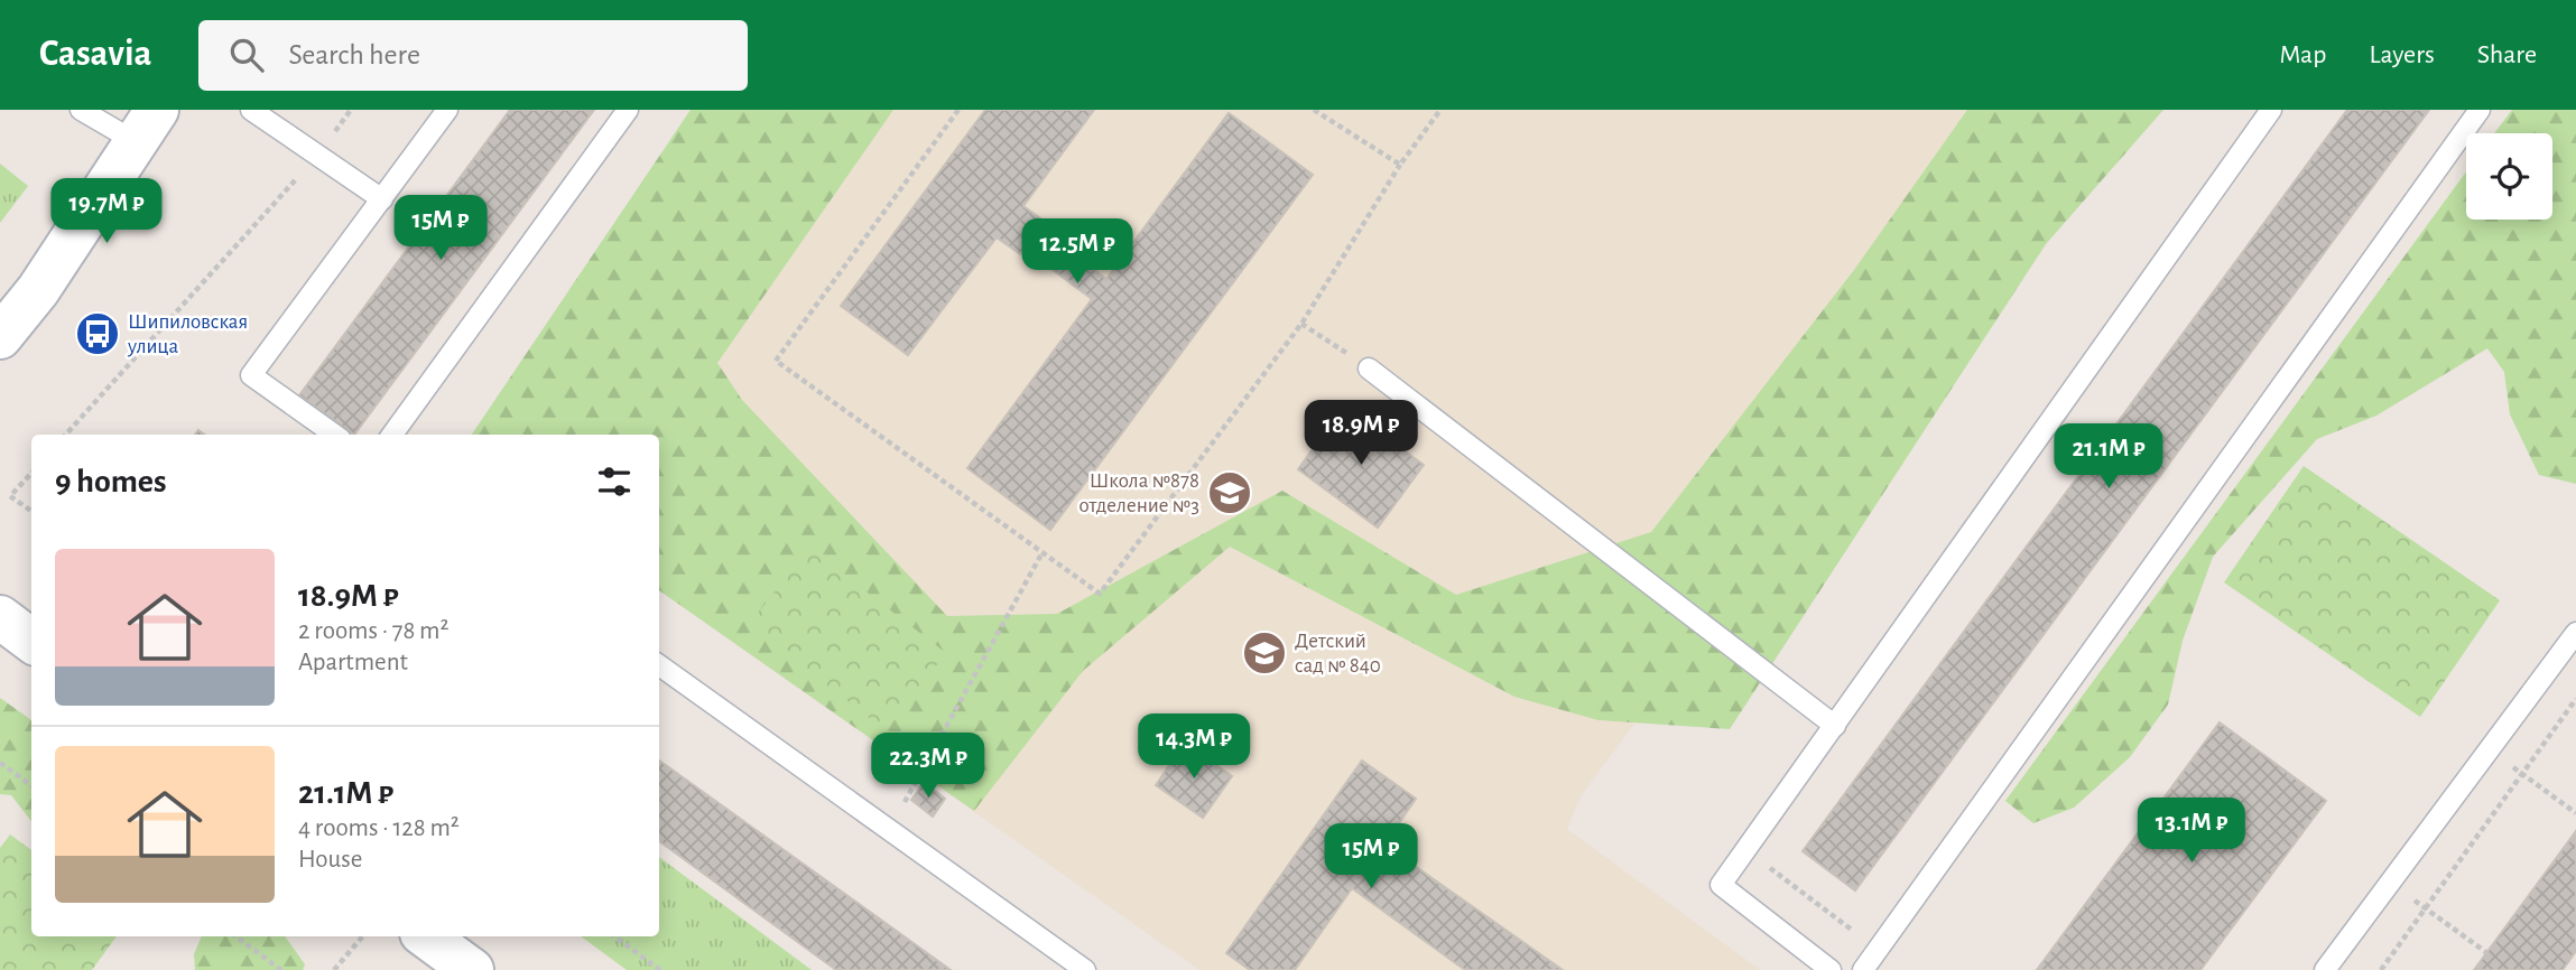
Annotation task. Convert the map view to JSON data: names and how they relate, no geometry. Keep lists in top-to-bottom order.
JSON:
{
  "places": {
    "bus stop": ["Шипиловская улица"],
    "school or university": ["Школа №878 отделение №3", "Детский сад № 840"]
  },
  "page": {
    "header": "Casavia",
    "search": "Search here",
    "nav": ["Map", "Layers", "Share"],
    "price": [
      "19.7M ₽",
      "15M ₽",
      "12.5M ₽",
      "18.9M ₽",
      "21.1M ₽",
      "14.3M ₽",
      "22.3M ₽",
      "13.1M ₽",
      "15M ₽"
    ],
    "heading": "9 homes",
    "list": [
      {
        "name": "18.9M ₽",
        "note": "2 rooms · 78 m² · Apartment"
      },
      {
        "name": "21.1M ₽",
        "note": "4 rooms · 128 m² · House"
      }
    ]
  }
}
